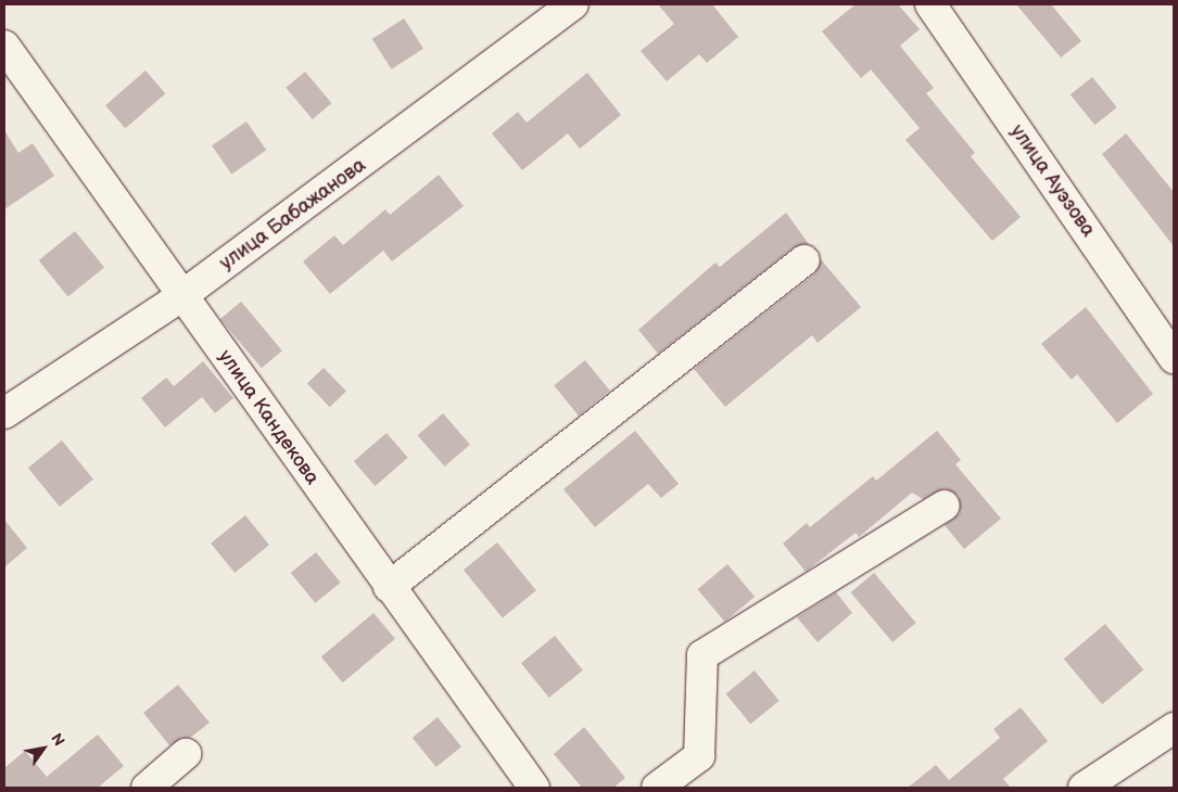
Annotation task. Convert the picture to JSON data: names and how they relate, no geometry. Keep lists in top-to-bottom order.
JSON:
{
  "streets": {
    "street": ["улица Ауэзова", "улица Бабажанова", "улица Кандекова"]
  },
  "crossings": [
    ["улица Бабажанова", "улица Кандекова"]
  ],
  "north": "top right"
}
